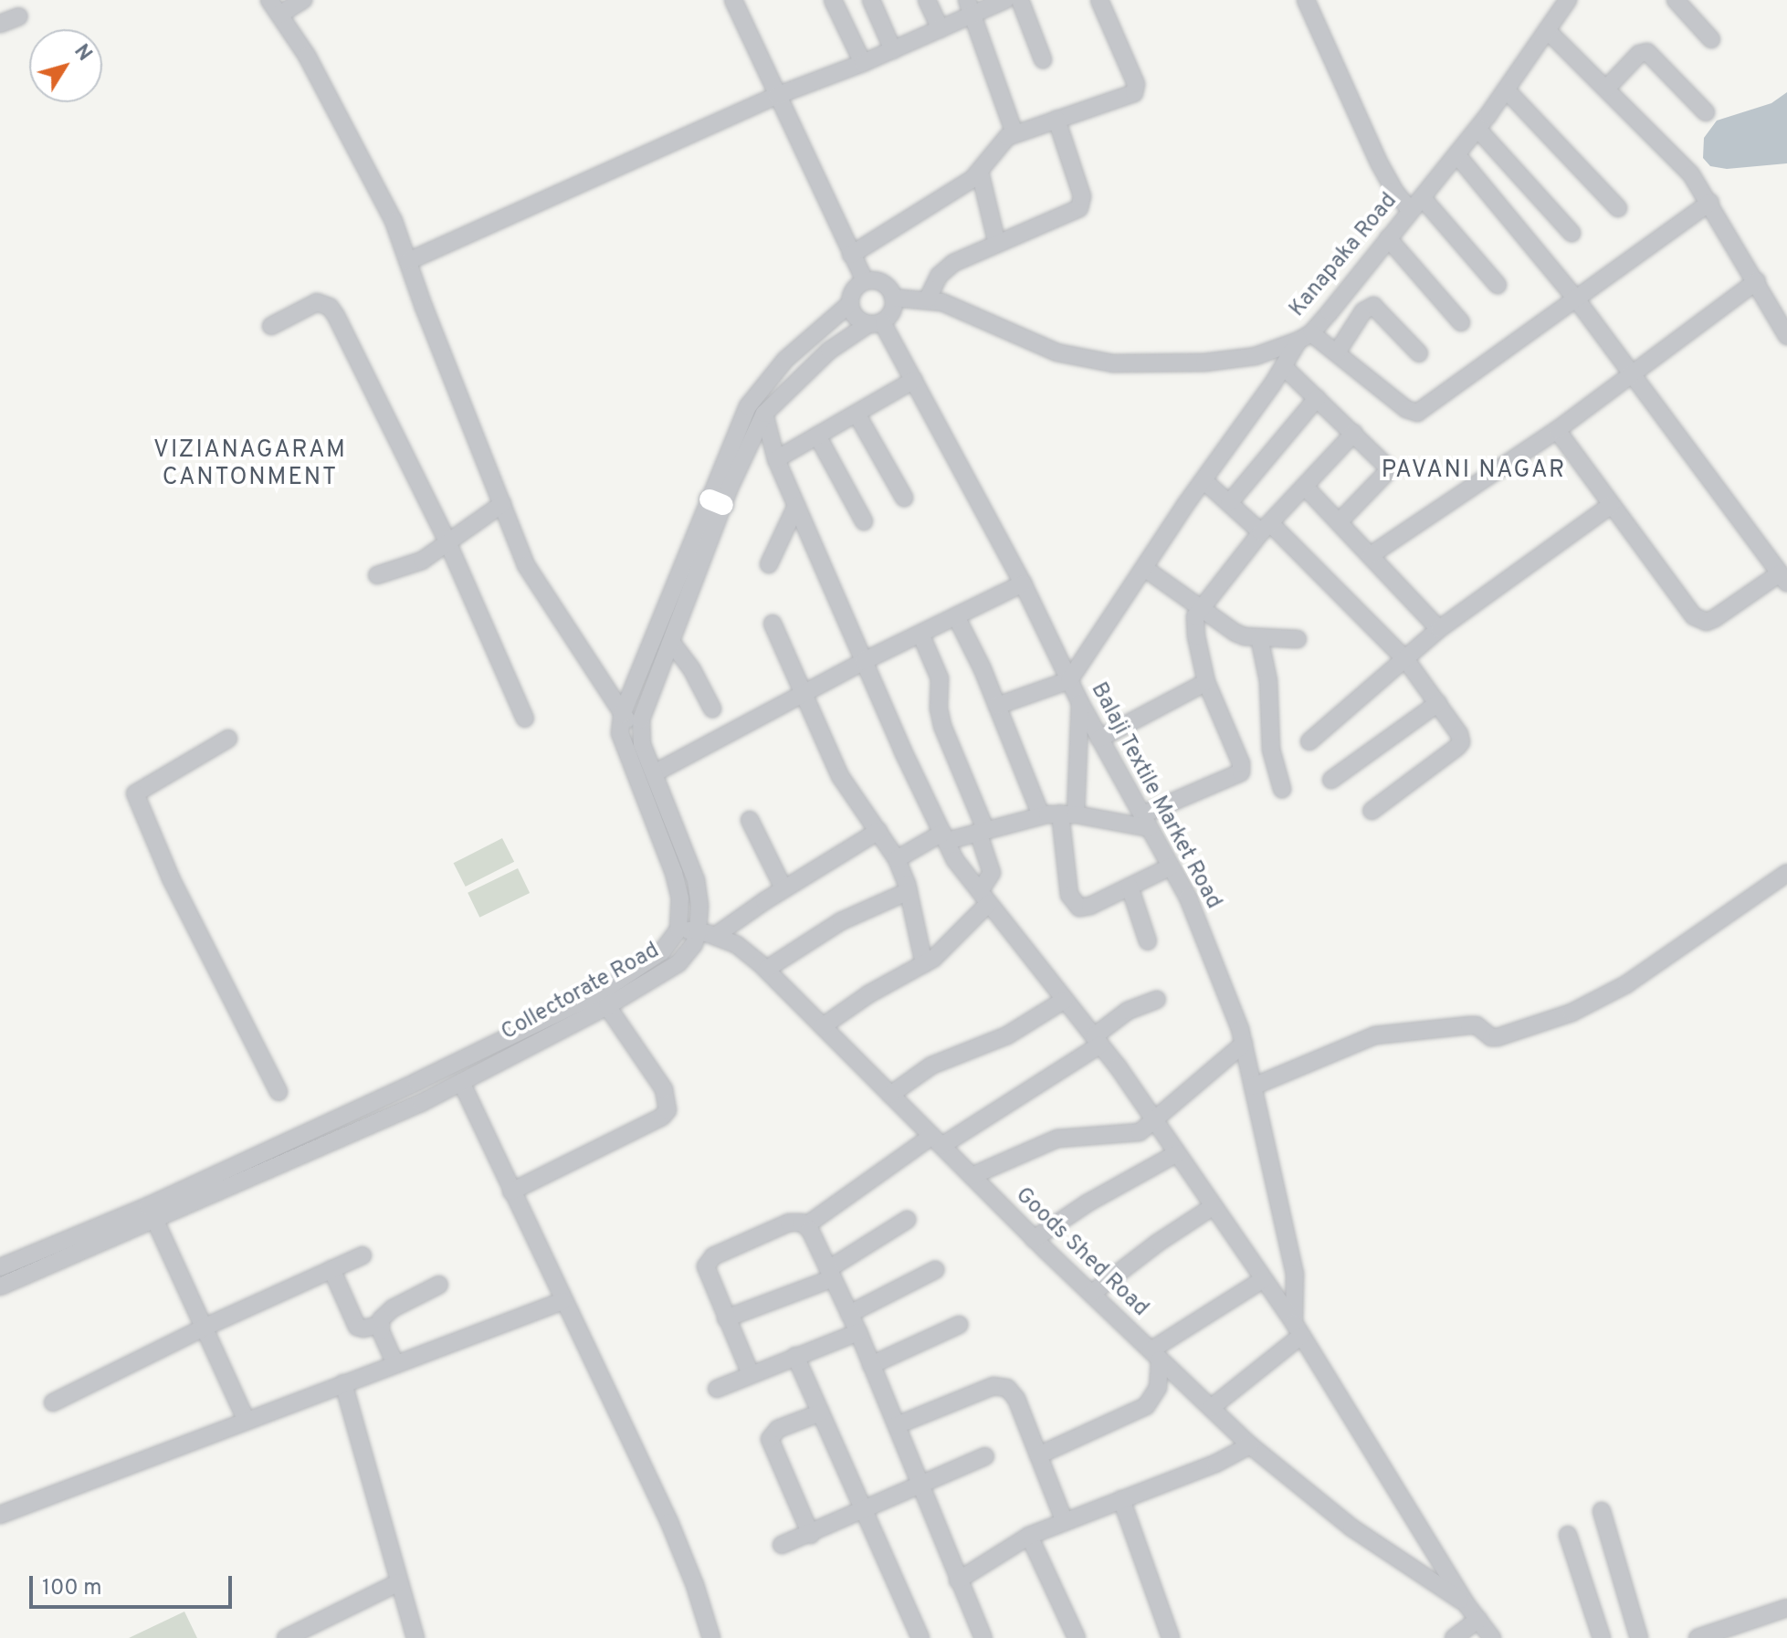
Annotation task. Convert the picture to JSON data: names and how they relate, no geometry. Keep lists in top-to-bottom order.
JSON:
{
  "streets": {
    "street": [
      "Kanapaka Road",
      "Balaji Textile Market Road",
      "Collectorate Road",
      "Goods Shed Road"
    ]
  },
  "crossings": [
    ["Kanapaka Road", "Balaji Textile Market Road"],
    ["Kanapaka Road", "Collectorate Road"],
    ["Balaji Textile Market Road", "Collectorate Road"],
    ["Balaji Textile Market Road", "Goods Shed Road"],
    ["Collectorate Road", "Goods Shed Road"]
  ],
  "districts": ["VIZIANAGARAM CANTONMENT", "PAVANI NAGAR"],
  "scale_bar": "100 m",
  "north": "top right"
}
